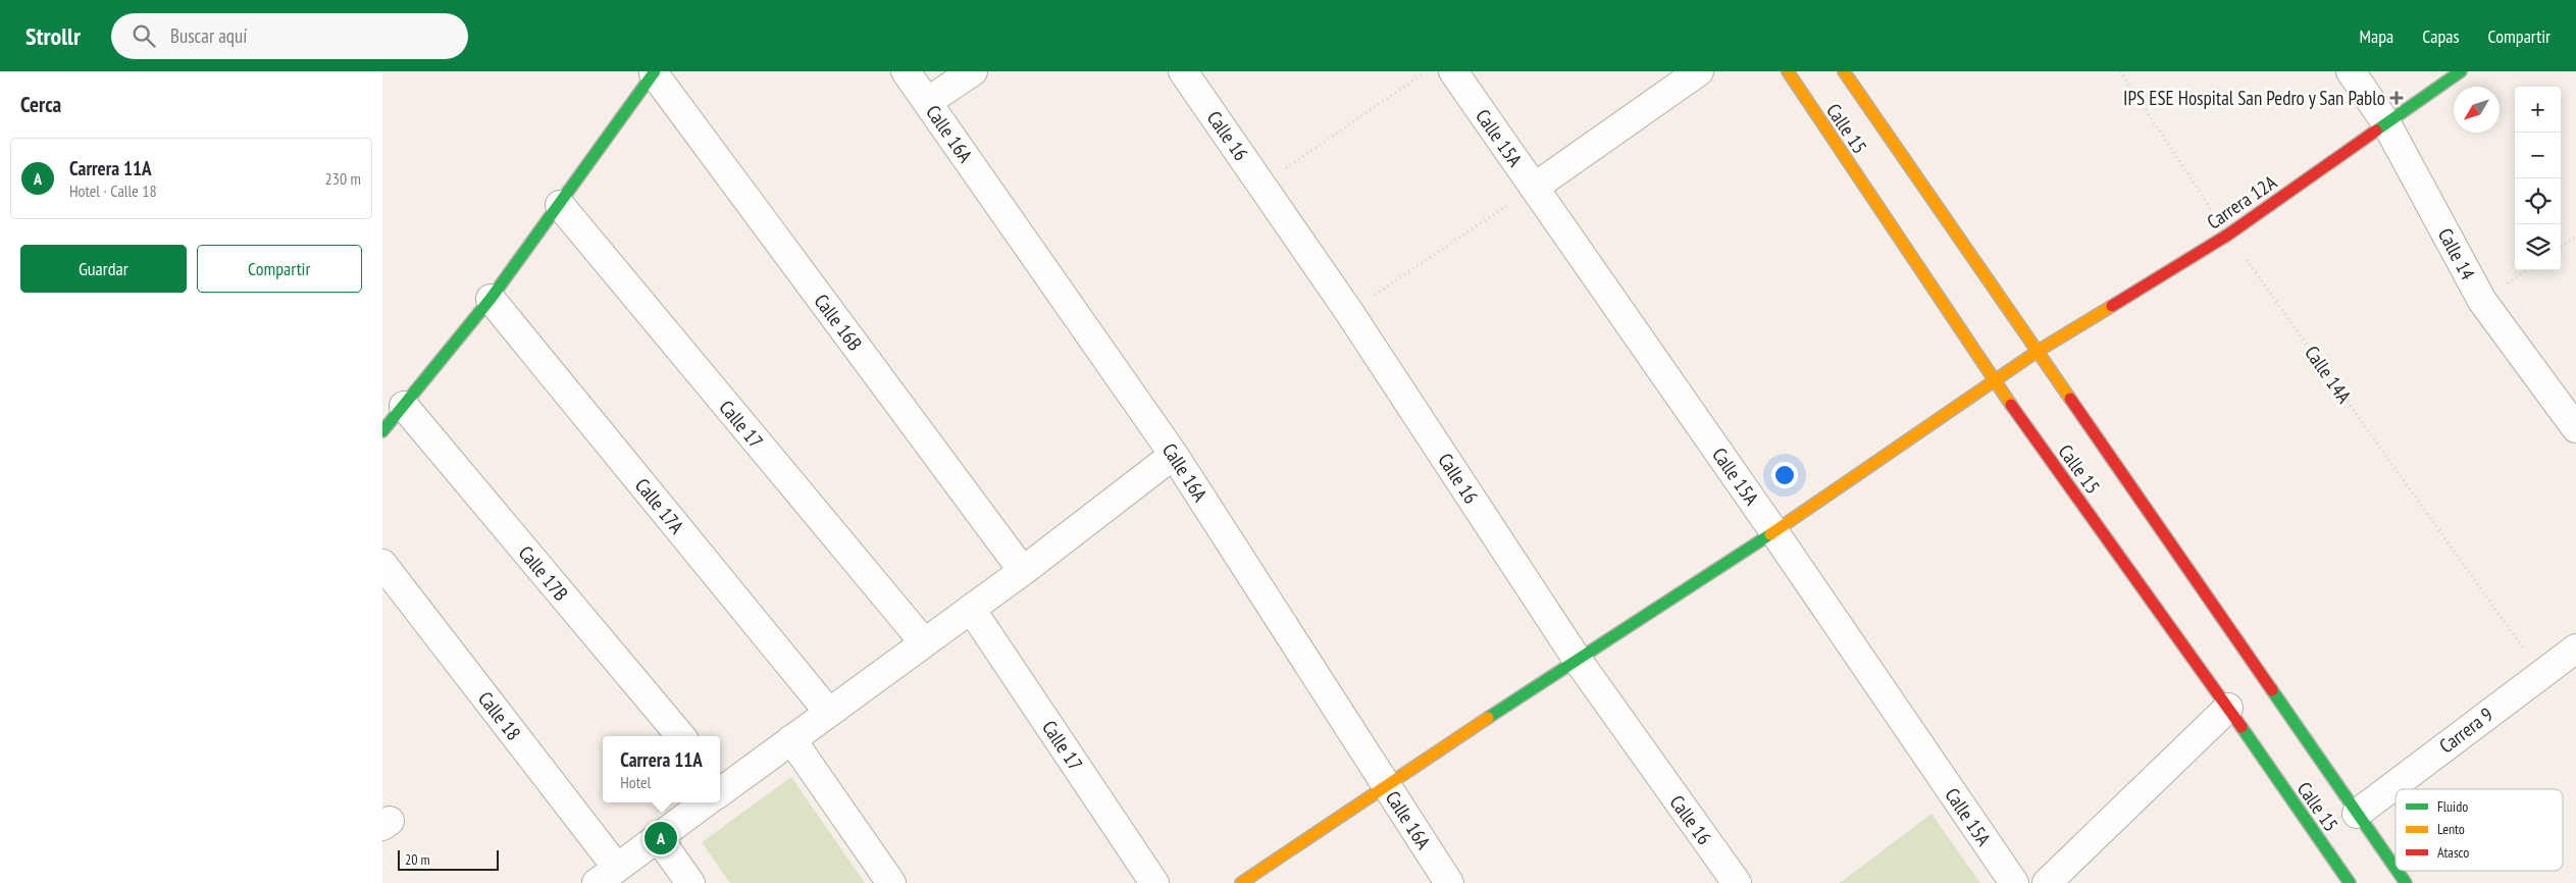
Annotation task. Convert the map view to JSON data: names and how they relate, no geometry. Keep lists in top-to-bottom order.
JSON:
{
  "streets": {
    "main road": ["Calle 15", "Carrera 12A"],
    "street": [
      "Calle 16A",
      "Calle 16",
      "Calle 15A",
      "Calle 14",
      "Calle 16B",
      "Calle 17",
      "Calle 17A",
      "Calle 17B",
      "Calle 18",
      "Carrera 9"
    ],
    "path": ["Calle 14A"]
  },
  "crossings": [
    ["Calle 15", "Carrera 12A"],
    ["Calle 15", "Carrera 9"],
    ["Calle 16A", "Carrera 12A"],
    ["Calle 16", "Carrera 12A"],
    ["Calle 15A", "Carrera 12A"],
    ["Carrera 12A", "Calle 14"],
    ["Carrera 12A", "Calle 14A"],
    ["Calle 14A", "Carrera 9"]
  ],
  "places": {
    "health": ["IPS ESE Hospital San Pedro y San Pablo"]
  },
  "legend": ["Fluido", "Lento", "Atasco"],
  "scale_bar": "20 m",
  "north": "bottom left",
  "page": {
    "header": "Strollr",
    "search": "Buscar aquí",
    "nav": ["Mapa", "Capas", "Compartir"],
    "heading": "Cerca",
    "map_buttons": ["+", "−"],
    "list": [
      {
        "mark": "A",
        "name": "Carrera 11A",
        "note": "Hotel · Calle 18",
        "value": "230 m"
      }
    ],
    "buttons": ["Guardar", "Compartir"],
    "popup": ["Carrera 11A", "Hotel"],
    "pins": "A",
    "scale": "20 m"
  }
}
